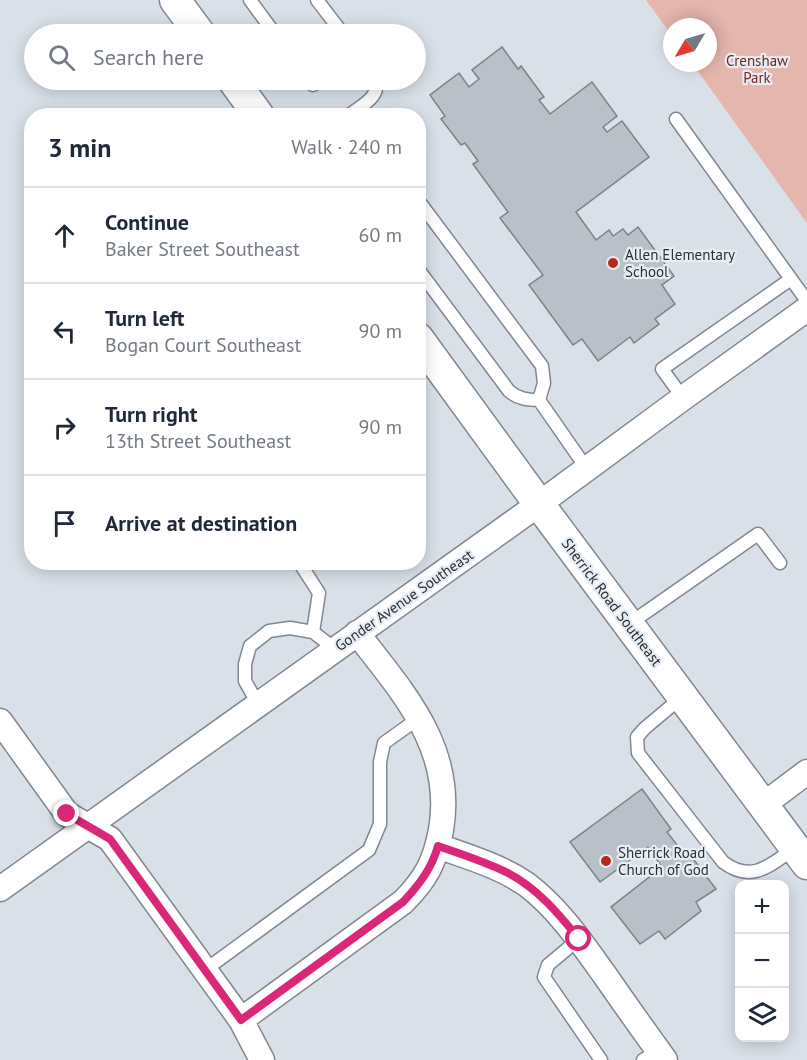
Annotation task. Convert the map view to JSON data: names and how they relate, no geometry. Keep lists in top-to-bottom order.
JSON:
{
  "streets": {
    "street": ["Gonder Avenue Southeast", "Sherrick Road Southeast"]
  },
  "crossings": [
    ["Gonder Avenue Southeast", "Sherrick Road Southeast"]
  ],
  "parks": ["Crenshaw Park"],
  "places": ["Allen Elementary School", "Sherrick Road Church of God"],
  "north": "bottom left",
  "page": {
    "search": "Search here",
    "heading": ["3 min", "Walk · 240 m"],
    "list": [
      ["Continue", "Baker Street Southeast", "60 m"],
      ["Turn left", "Bogan Court Southeast", "90 m"],
      ["Turn right", "13th Street Southeast", "90 m"],
      "Arrive at destination"
    ],
    "map_buttons": ["+", "−"]
  }
}
